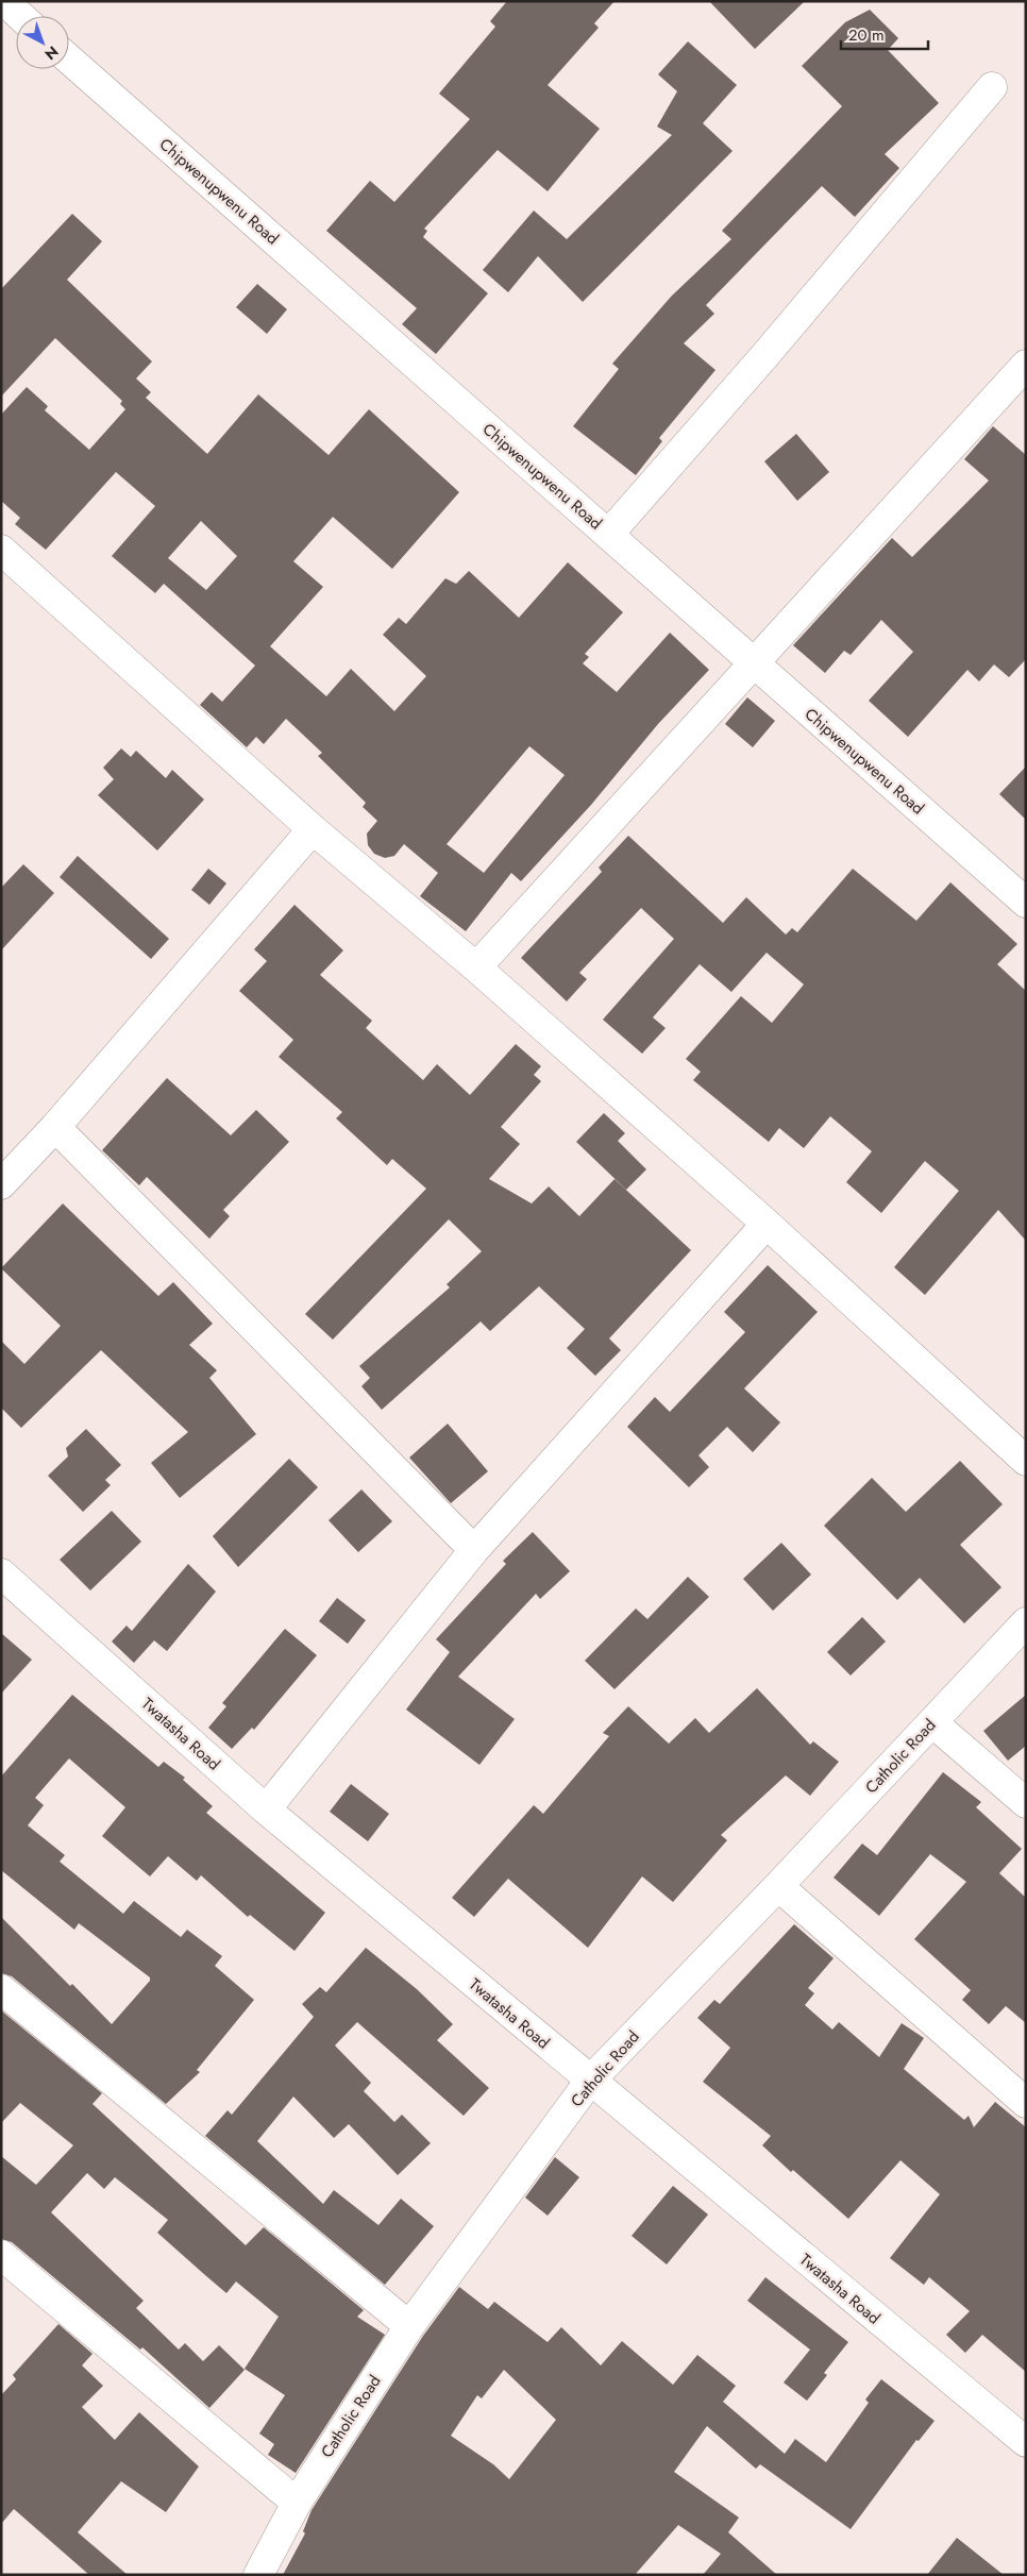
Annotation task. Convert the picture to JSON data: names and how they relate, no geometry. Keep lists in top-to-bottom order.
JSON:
{
  "streets": {
    "street": ["Chipwenupwenu Road", "Twatasha Road", "Catholic Road"]
  },
  "crossings": [
    ["Twatasha Road", "Catholic Road"]
  ],
  "scale_bar": "20 m",
  "north": "bottom right"
}
